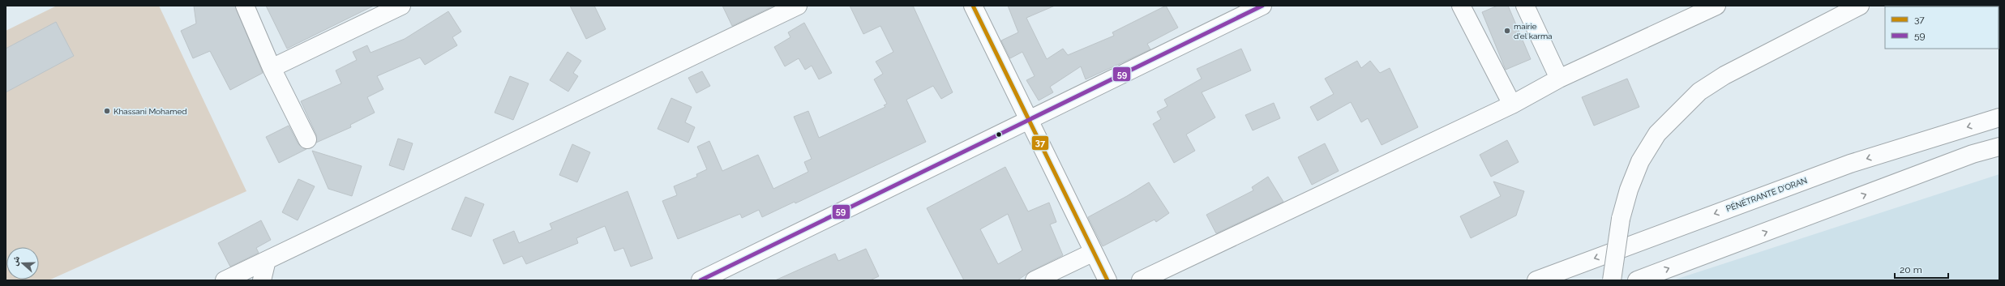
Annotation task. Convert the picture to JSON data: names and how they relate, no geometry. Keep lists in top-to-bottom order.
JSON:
{
  "streets": {
    "main road": ["PÉNÉTRANTE D'ORAN"]
  },
  "places": ["mairie d'el karma", "Khassani Mohamed"],
  "lines": ["transit line 37", "transit line 59"],
  "legend": ["37", "59"],
  "scale_bar": "20 m",
  "north": "left"
}
